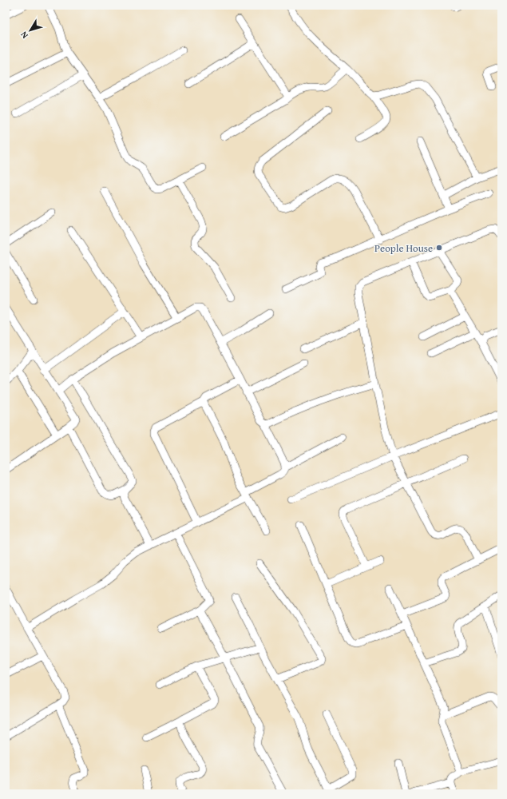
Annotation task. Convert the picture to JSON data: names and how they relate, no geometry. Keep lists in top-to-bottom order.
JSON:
{
  "places": ["People House"],
  "north": "bottom left"
}
